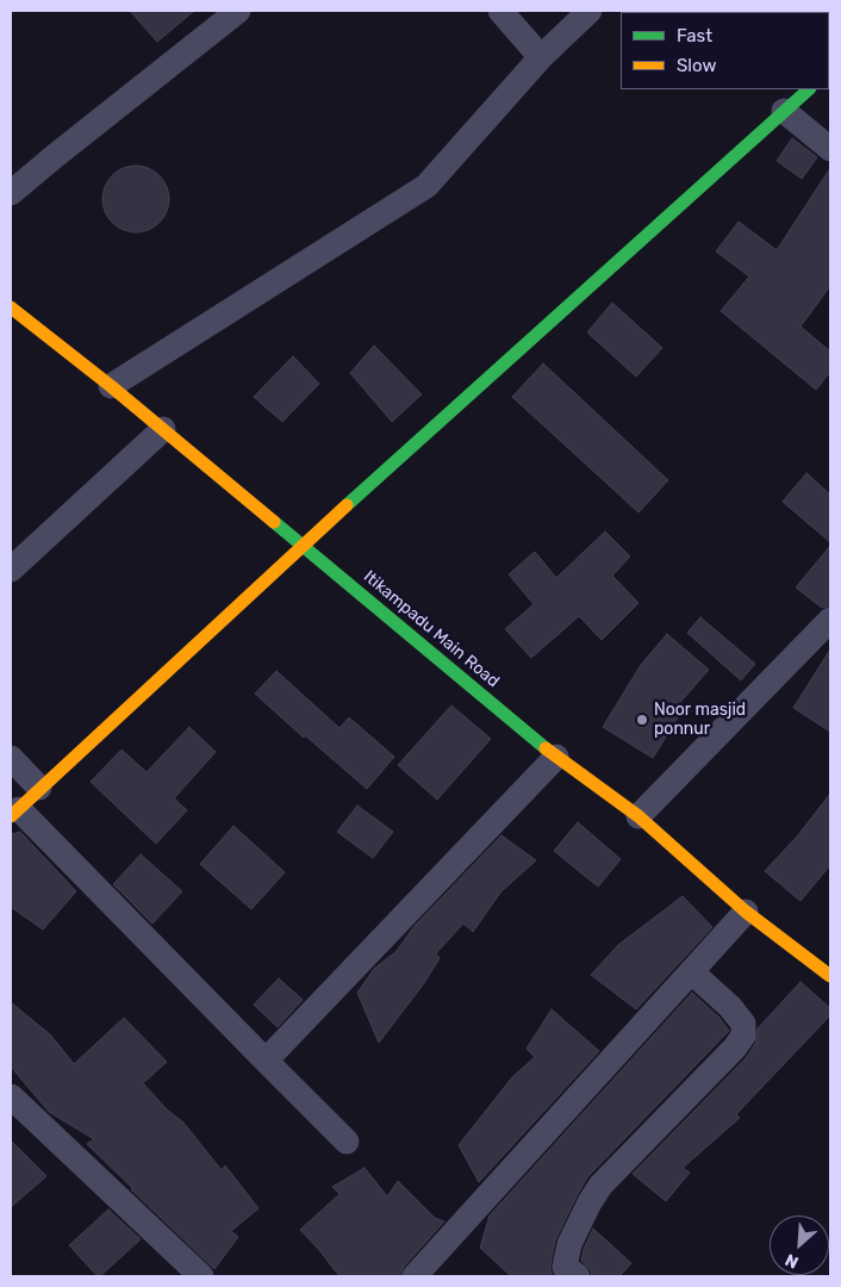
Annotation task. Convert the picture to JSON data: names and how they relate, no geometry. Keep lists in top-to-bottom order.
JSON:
{
  "streets": {
    "street": ["Itikampadu Main Road"]
  },
  "places": ["Noor masjid ponnur"],
  "legend": ["Fast", "Slow"],
  "north": "bottom left"
}
